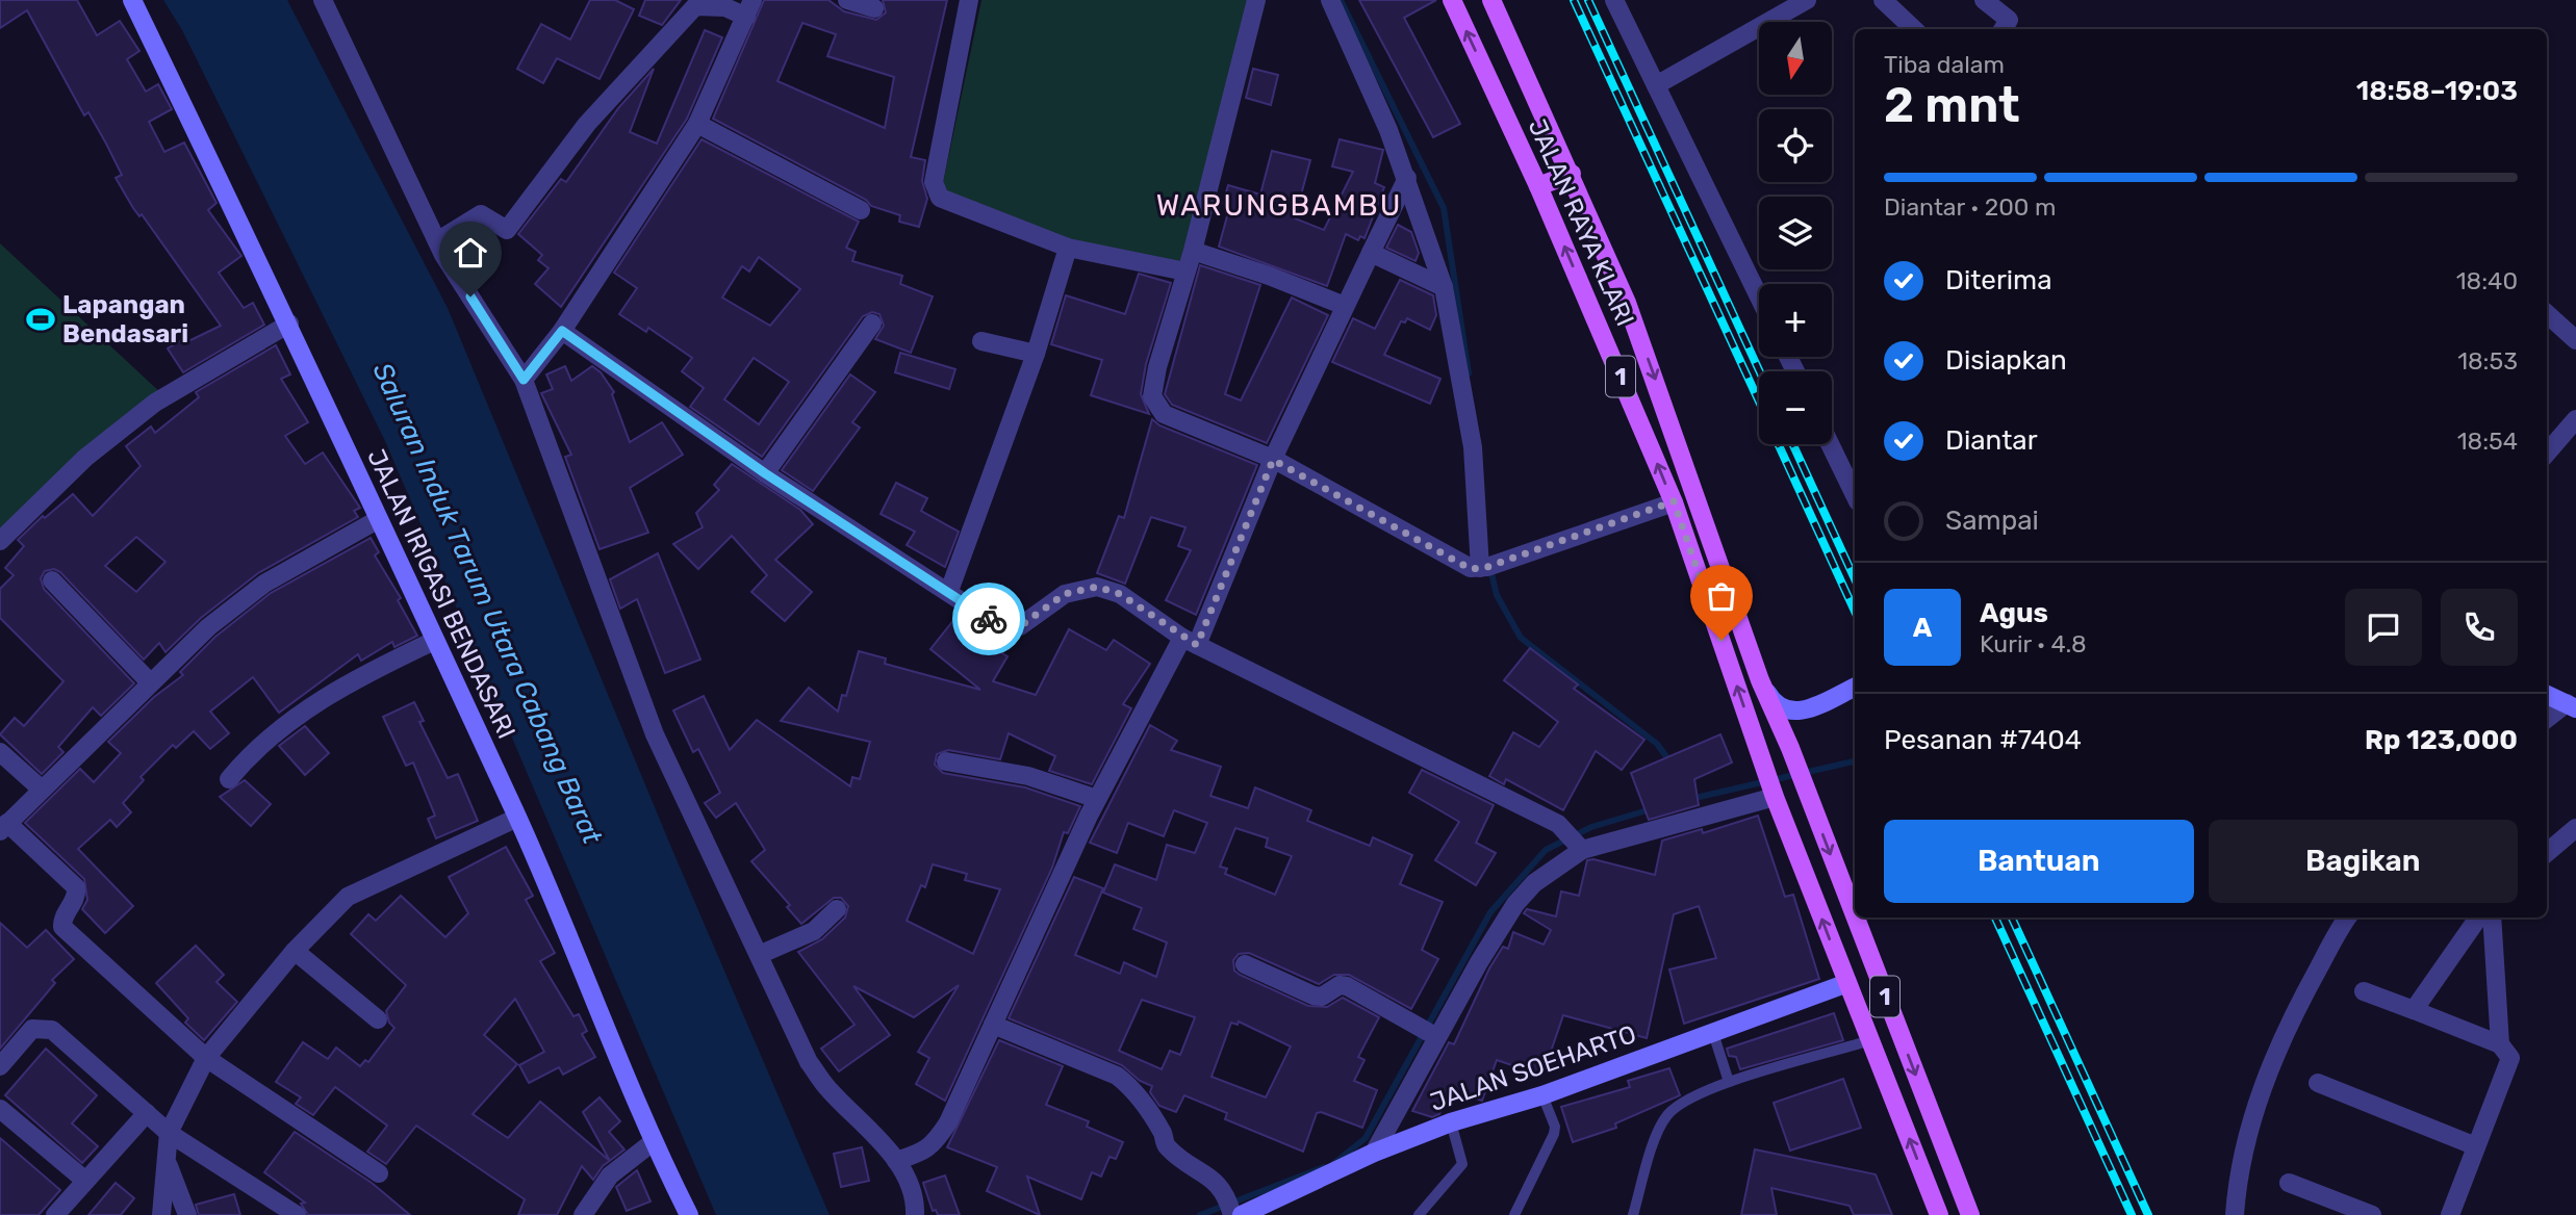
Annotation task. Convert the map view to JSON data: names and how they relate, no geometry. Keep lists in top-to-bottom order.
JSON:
{
  "streets": {
    "main road": ["JALAN RAYA KLARI", "1"],
    "street": ["JALAN IRIGASI BENDASARI", "JALAN SOEHARTO"]
  },
  "crossings": [
    ["JALAN RAYA KLARI", "1"],
    ["1", "JALAN SOEHARTO"]
  ],
  "districts": ["WARUNGBAMBU"],
  "water": ["Saluran Induk Tarum Utara Cabang Barat"],
  "places": {
    "sports": ["Lapangan Bendasari"]
  },
  "north": "bottom",
  "page": {
    "map_buttons": ["+", "−"],
    "heading": ["2 mnt", "Tiba dalam", "18:58–19:03"],
    "panel": [
      "Agus",
      "Kurir · 4.8",
      "Pesanan #7404",
      "Rp 123,000"
    ],
    "bar": "Diantar · 200 m",
    "list": [
      ["Diterima", "18:40"],
      ["Disiapkan", "18:53"],
      ["Diantar", "18:54"],
      "Sampai"
    ],
    "round": "A",
    "buttons": ["Bantuan", "Bagikan"]
  }
}
